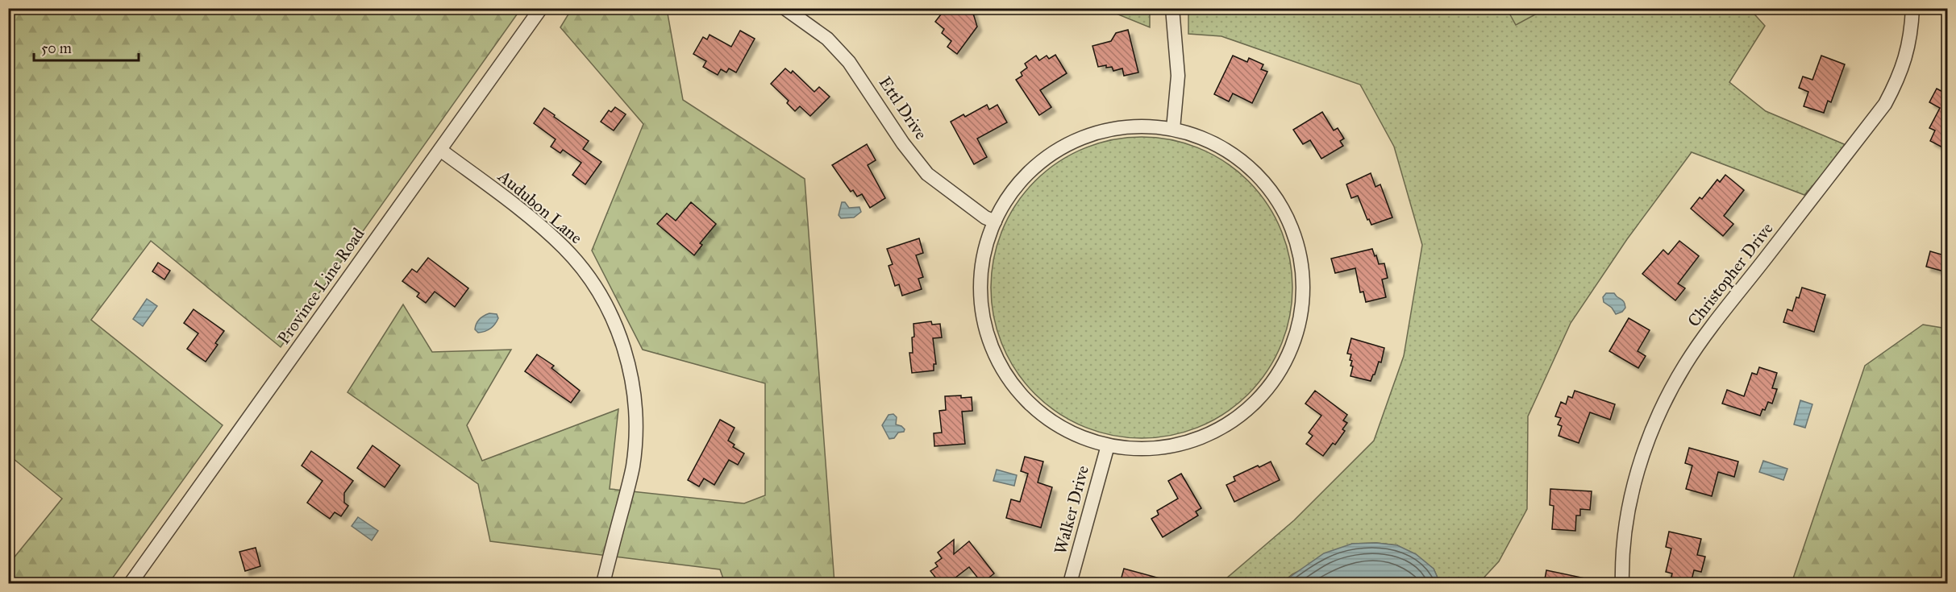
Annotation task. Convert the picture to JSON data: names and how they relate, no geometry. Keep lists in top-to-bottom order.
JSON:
{
  "streets": {
    "street": [
      "Ettl Drive",
      "Audubon Lane",
      "Christopher Drive",
      "Province Line Road",
      "Walker Drive"
    ]
  },
  "crossings": [
    ["Audubon Lane", "Province Line Road"]
  ],
  "scale_bar": "50 m"
}
